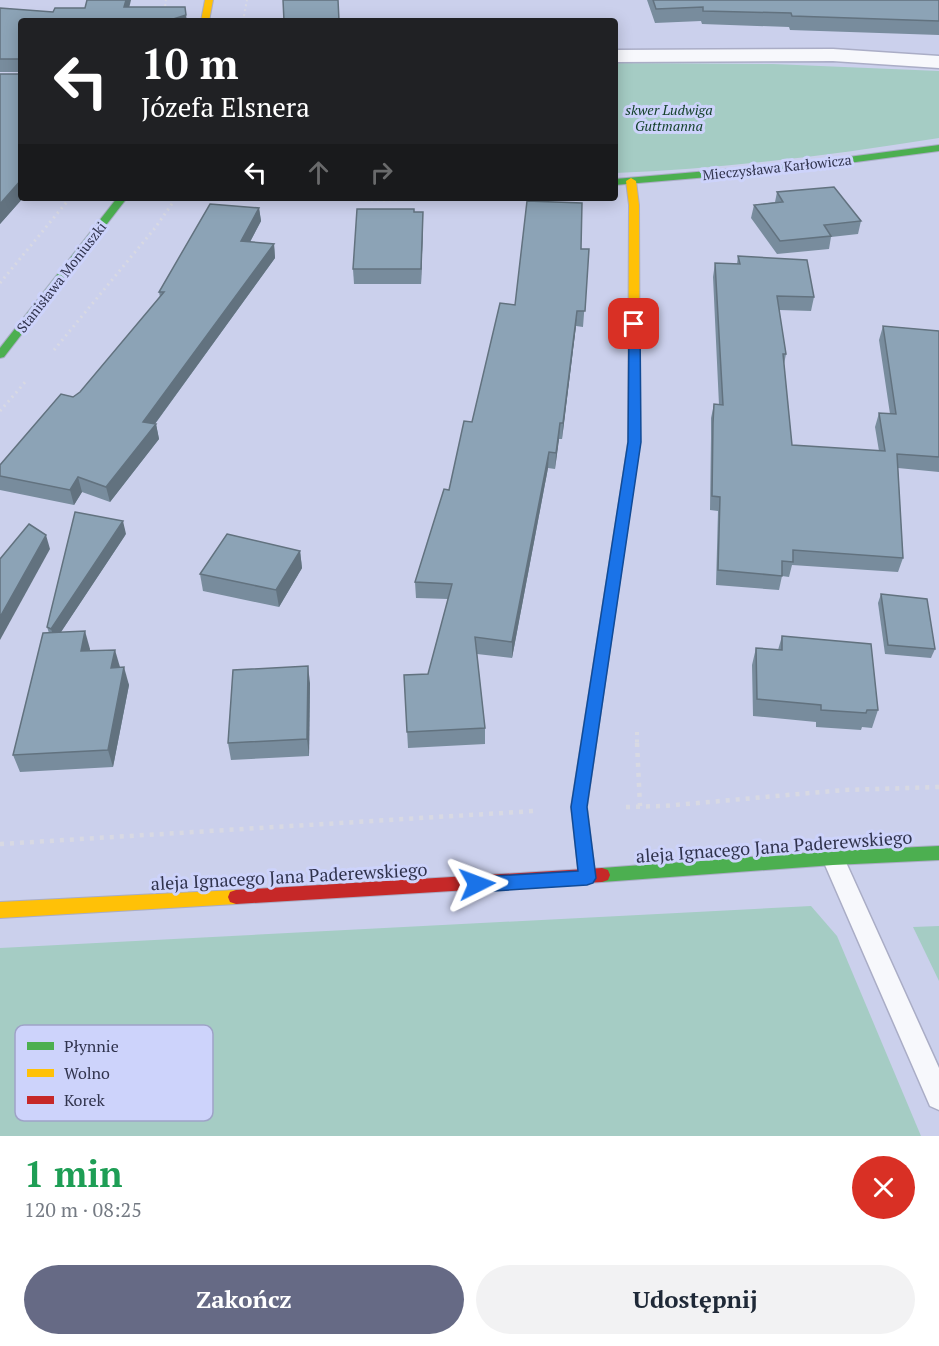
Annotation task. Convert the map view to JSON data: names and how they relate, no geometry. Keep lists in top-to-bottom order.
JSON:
{
  "streets": {
    "street": ["Mieczysława Karłowicza", "Stanisława Moniuszki", "aleja Ignacego Jana Paderewskiego"]
  },
  "parks": ["skwer Ludwiga Guttmanna"],
  "legend": ["Płynnie", "Wolno", "Korek"],
  "page": {
    "turn": ["10 m", "Józefa Elsnera"],
    "heading": ["1 min", "120 m · 08:25"],
    "buttons": ["Zakończ", "Udostępnij"]
  }
}
